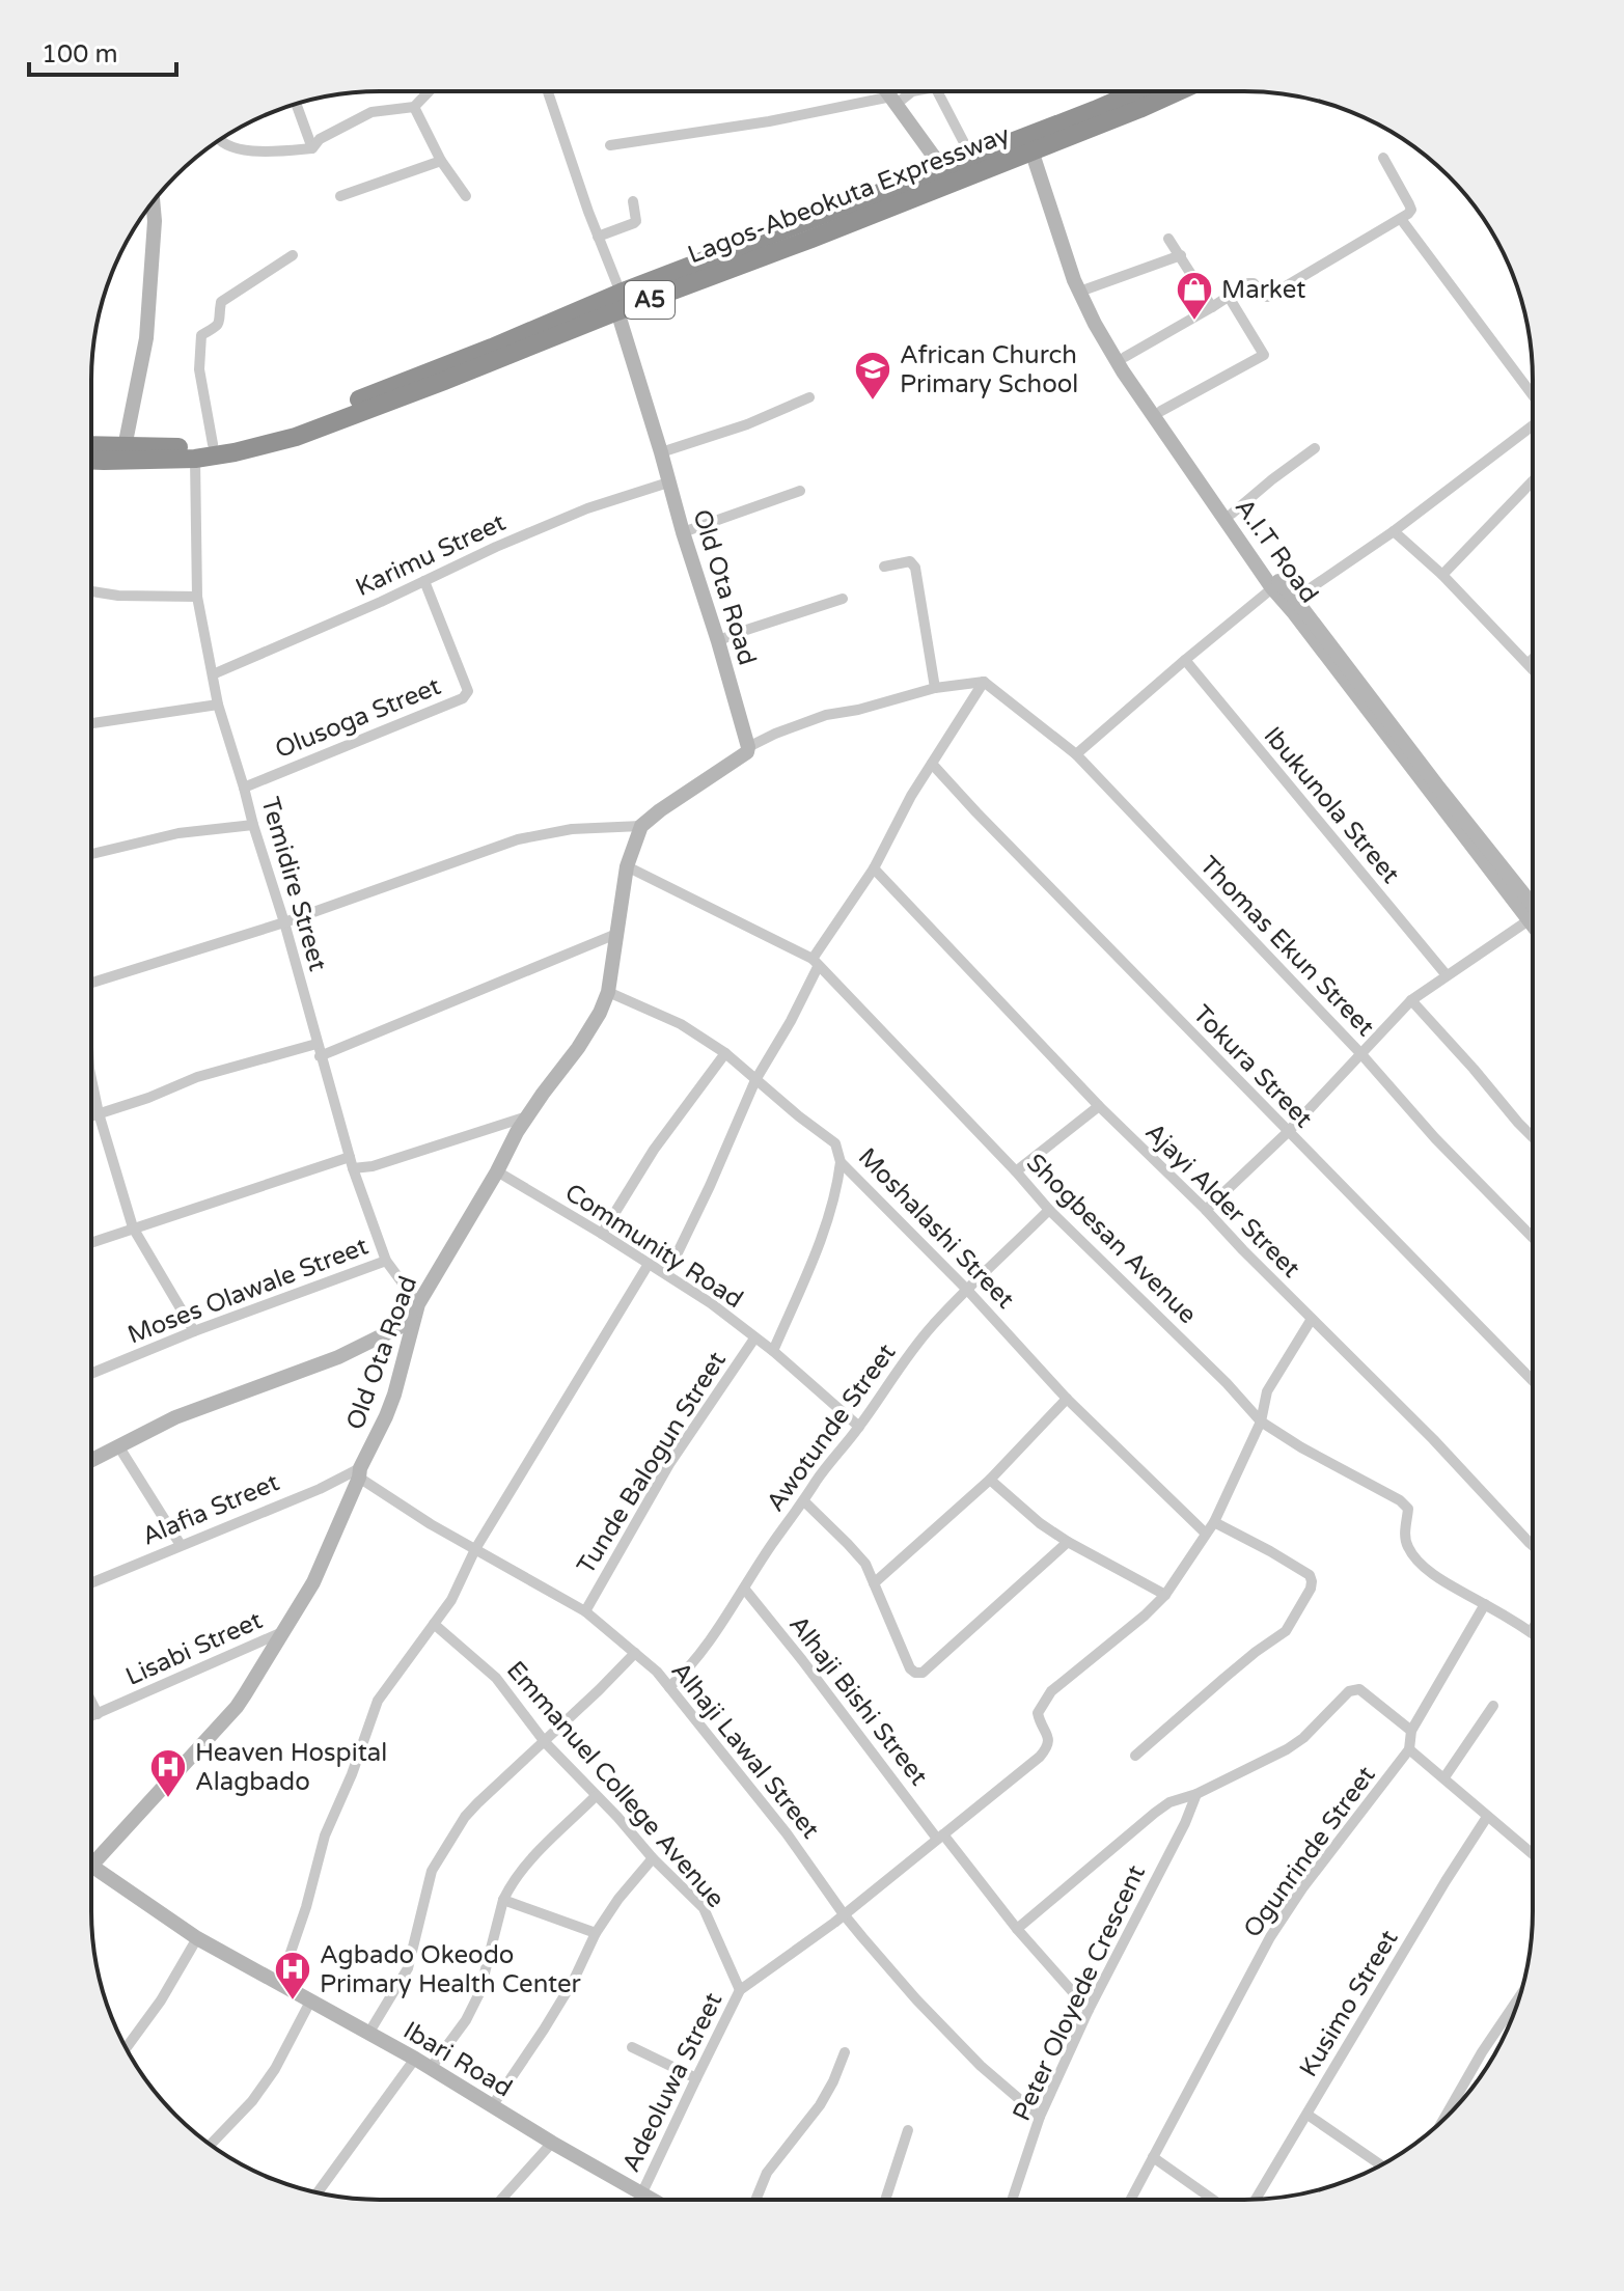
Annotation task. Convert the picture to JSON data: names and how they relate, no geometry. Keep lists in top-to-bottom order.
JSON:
{
  "streets": {
    "highway": ["Lagos-Abeokuta Expressway", "A5"],
    "street": [
      "A.I.T Road",
      "Karimu Street",
      "Old Ota Road",
      "Olusoga Street",
      "Ibukunola Street",
      "Temidire Street",
      "Thomas Ekun Street",
      "Tokura Street",
      "Ajayi Alder Street",
      "Moshalashi Street",
      "Shogbesan Avenue",
      "Community Road",
      "Moses Olawale Street",
      "Awotunde Street",
      "Tunde Balogun Street",
      "Alafia Street",
      "Lisabi Street",
      "Alhaji Bishi Street",
      "Alhaji Lawal Street",
      "Emmanuel College Avenue",
      "Ogunrinde Street",
      "Peter Oloyede Crescent",
      "Kusimo Street",
      "Ibari Road",
      "Adeoluwa Street"
    ]
  },
  "crossings": [
    ["Lagos-Abeokuta Expressway", "A.I.T Road"],
    ["Lagos-Abeokuta Expressway", "Old Ota Road"],
    ["Lagos-Abeokuta Expressway", "Temidire Street"],
    ["Karimu Street", "Old Ota Road"],
    ["Karimu Street", "Olusoga Street"],
    ["Karimu Street", "Temidire Street"],
    ["Old Ota Road", "Temidire Street"],
    ["Old Ota Road", "Moshalashi Street"],
    ["Old Ota Road", "Shogbesan Avenue"],
    ["Old Ota Road", "Community Road"],
    ["Old Ota Road", "Alafia Street"],
    ["Old Ota Road", "Lisabi Street"],
    ["Old Ota Road", "Alhaji Lawal Street"],
    ["Olusoga Street", "Temidire Street"],
    ["Temidire Street", "Moses Olawale Street"],
    ["Moshalashi Street", "Awotunde Street"],
    ["Shogbesan Avenue", "Awotunde Street"],
    ["Community Road", "Awotunde Street"],
    ["Community Road", "Tunde Balogun Street"],
    ["Awotunde Street", "Alhaji Bishi Street"],
    ["Awotunde Street", "Alhaji Lawal Street"],
    ["Tunde Balogun Street", "Alhaji Lawal Street"],
    ["Alafia Street", "Alhaji Lawal Street"],
    ["Alhaji Bishi Street", "Peter Oloyede Crescent"],
    ["Alhaji Lawal Street", "Peter Oloyede Crescent"],
    ["Emmanuel College Avenue", "Adeoluwa Street"],
    ["Ibari Road", "Adeoluwa Street"]
  ],
  "places": {
    "shop": ["Market"],
    "school or university": ["African Church Primary School"],
    "hospital": ["Heaven Hospital Alagbado", "Agbado Okeodo Primary Health Center"]
  },
  "scale_bar": "100 m"
}
